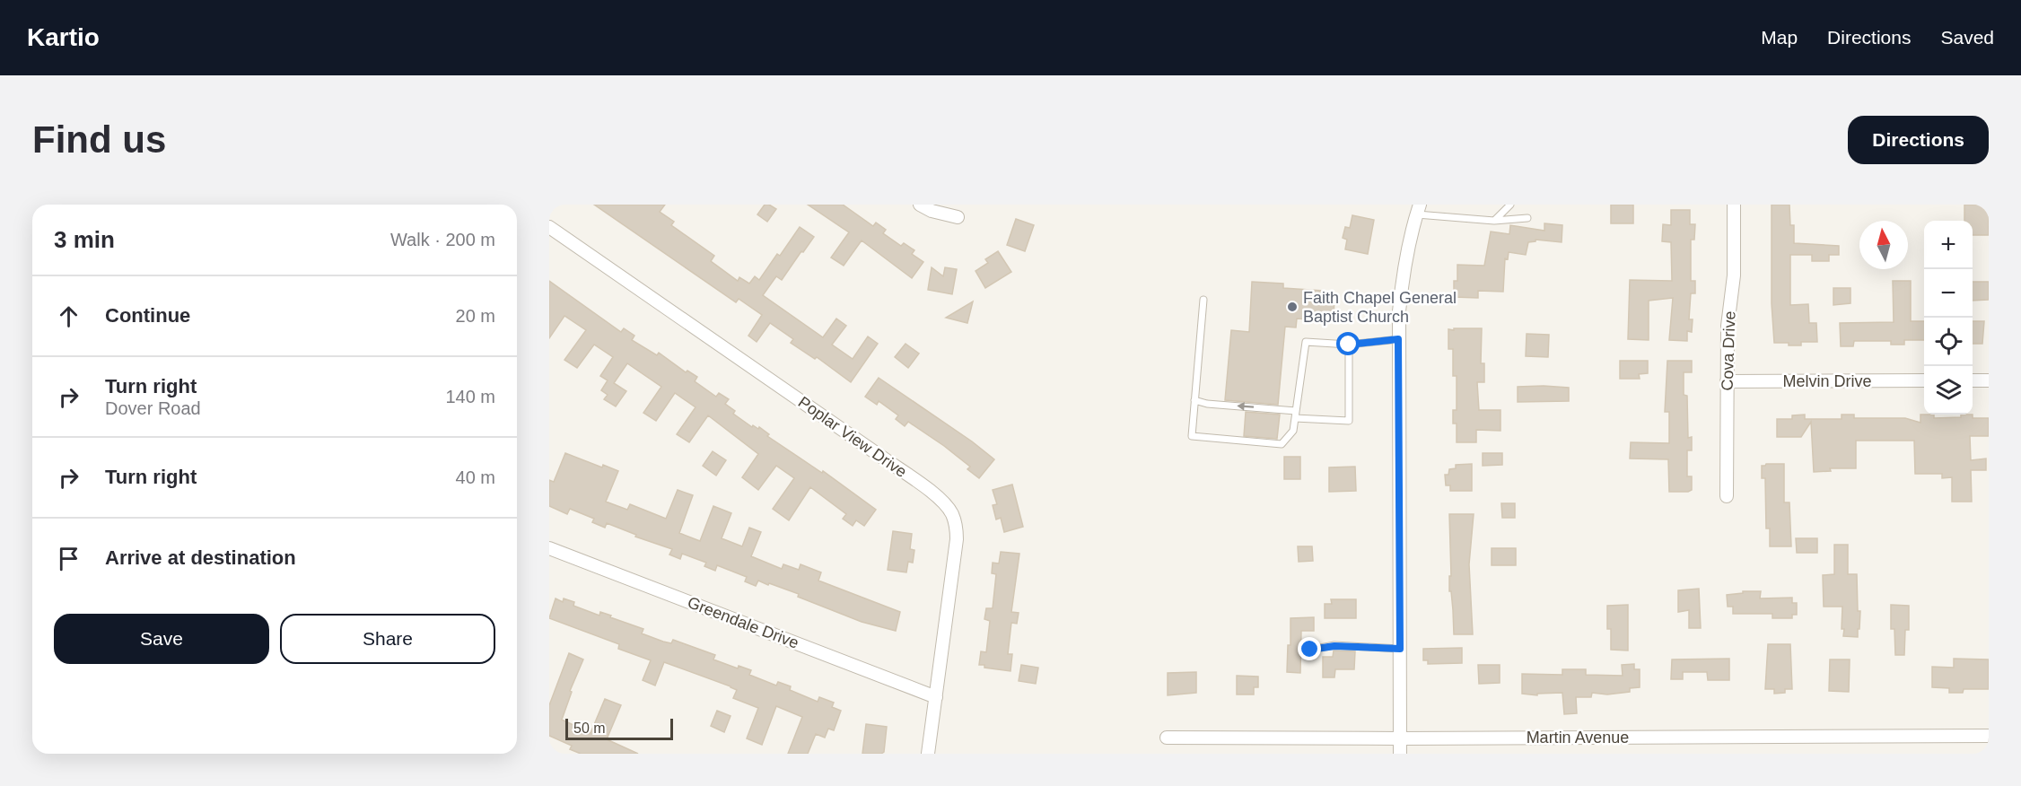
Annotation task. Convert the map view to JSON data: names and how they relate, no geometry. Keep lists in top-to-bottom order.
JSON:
{
  "streets": {
    "street": [
      "Cova Drive",
      "Melvin Drive",
      "Poplar View Drive",
      "Greendale Drive",
      "Martin Avenue"
    ]
  },
  "crossings": [
    ["Cova Drive", "Melvin Drive"],
    ["Poplar View Drive", "Greendale Drive"]
  ],
  "places": ["Faith Chapel General Baptist Church"],
  "scale_bar": "50 m",
  "north": "top",
  "page": {
    "header": "Kartio",
    "nav": ["Map", "Directions", "Saved"],
    "buttons": [
      "Directions",
      ["Save", "Share"]
    ],
    "title": "Find us",
    "heading": ["3 min", "Walk · 200 m"],
    "map_buttons": ["+", "−"],
    "list": [
      ["Continue", "20 m"],
      ["Turn right", "Dover Road", "140 m"],
      ["Turn right", "40 m"],
      "Arrive at destination"
    ],
    "scale": "50 m"
  }
}
